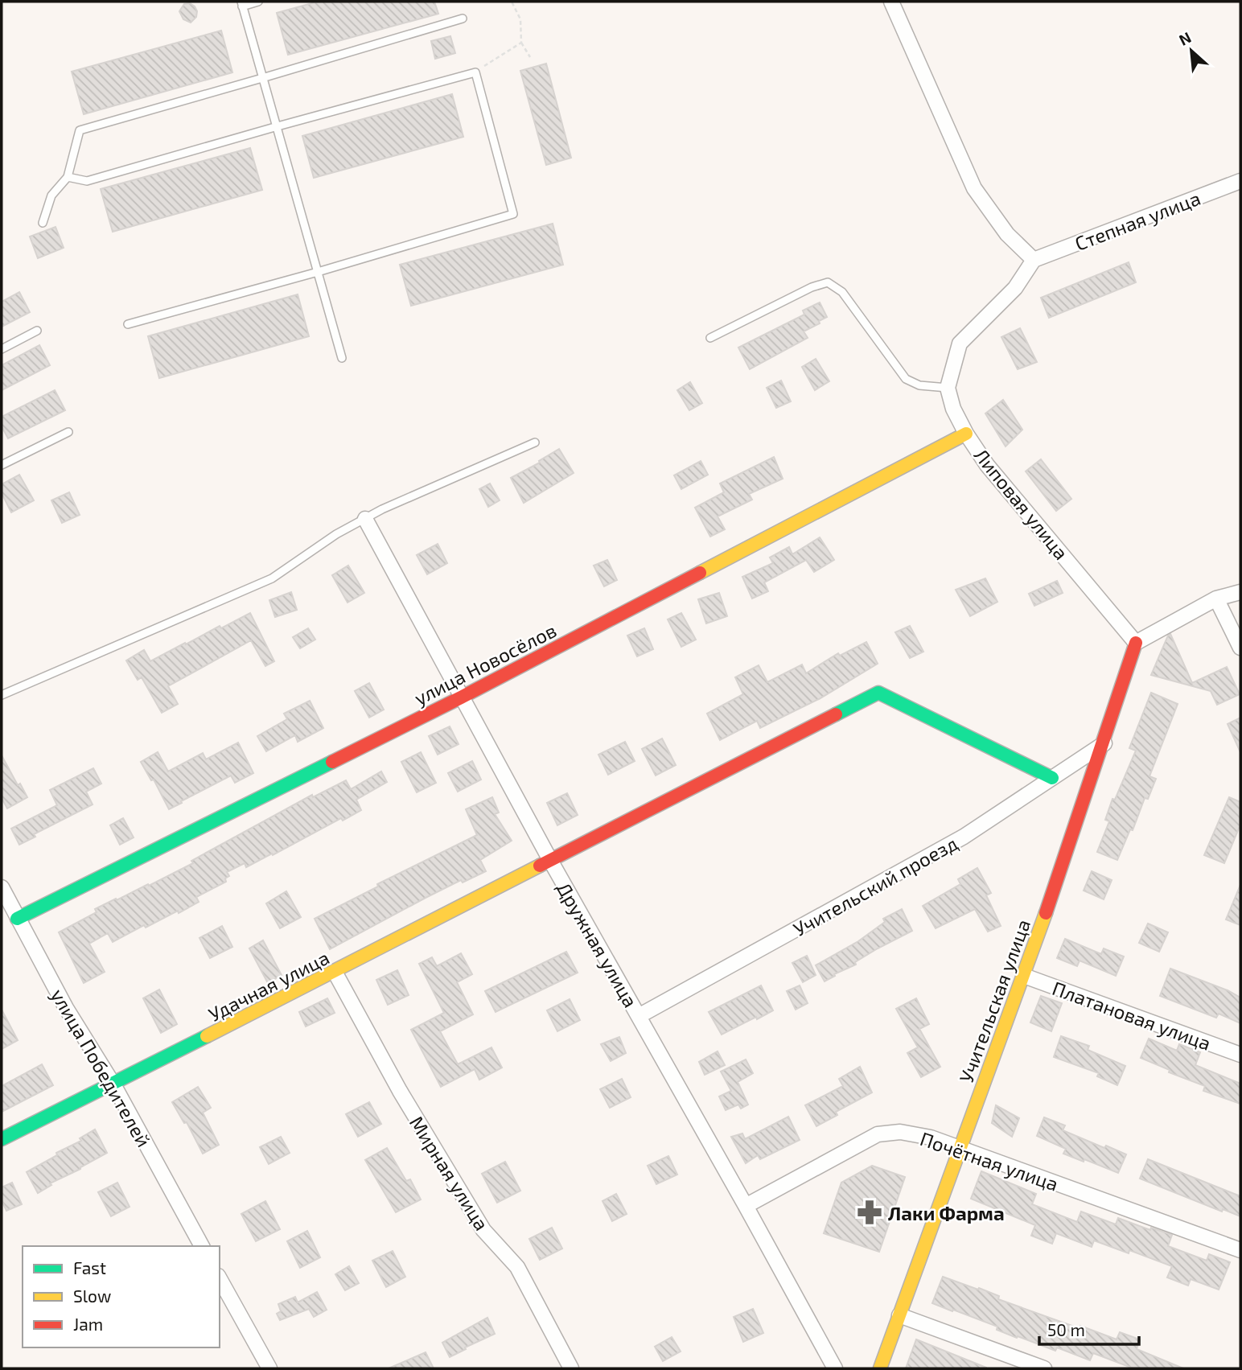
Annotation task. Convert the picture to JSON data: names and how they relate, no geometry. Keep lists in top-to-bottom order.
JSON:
{
  "streets": {
    "street": [
      "Степная улица",
      "Липовая улица",
      "улица Новосёлов",
      "Учительский проезд",
      "Дружная улица",
      "Удачная улица",
      "Учительская улица",
      "Платановая улица",
      "улица Победителей",
      "Почётная улица",
      "Мирная улица"
    ]
  },
  "crossings": [
    ["Липовая улица", "улица Новосёлов"],
    ["Липовая улица", "Учительская улица"],
    ["улица Новосёлов", "Дружная улица"],
    ["улица Новосёлов", "улица Победителей"],
    ["Учительский проезд", "Дружная улица"],
    ["Учительский проезд", "Удачная улица"],
    ["Учительский проезд", "Учительская улица"],
    ["Дружная улица", "Удачная улица"],
    ["Дружная улица", "Почётная улица"],
    ["Удачная улица", "улица Победителей"],
    ["Удачная улица", "Мирная улица"],
    ["Учительская улица", "Платановая улица"],
    ["Учительская улица", "Почётная улица"]
  ],
  "places": {
    "pharmacy": ["Лаки Фарма"]
  },
  "legend": ["Fast", "Slow", "Jam"],
  "scale_bar": "50 m",
  "north": "top left"
}
